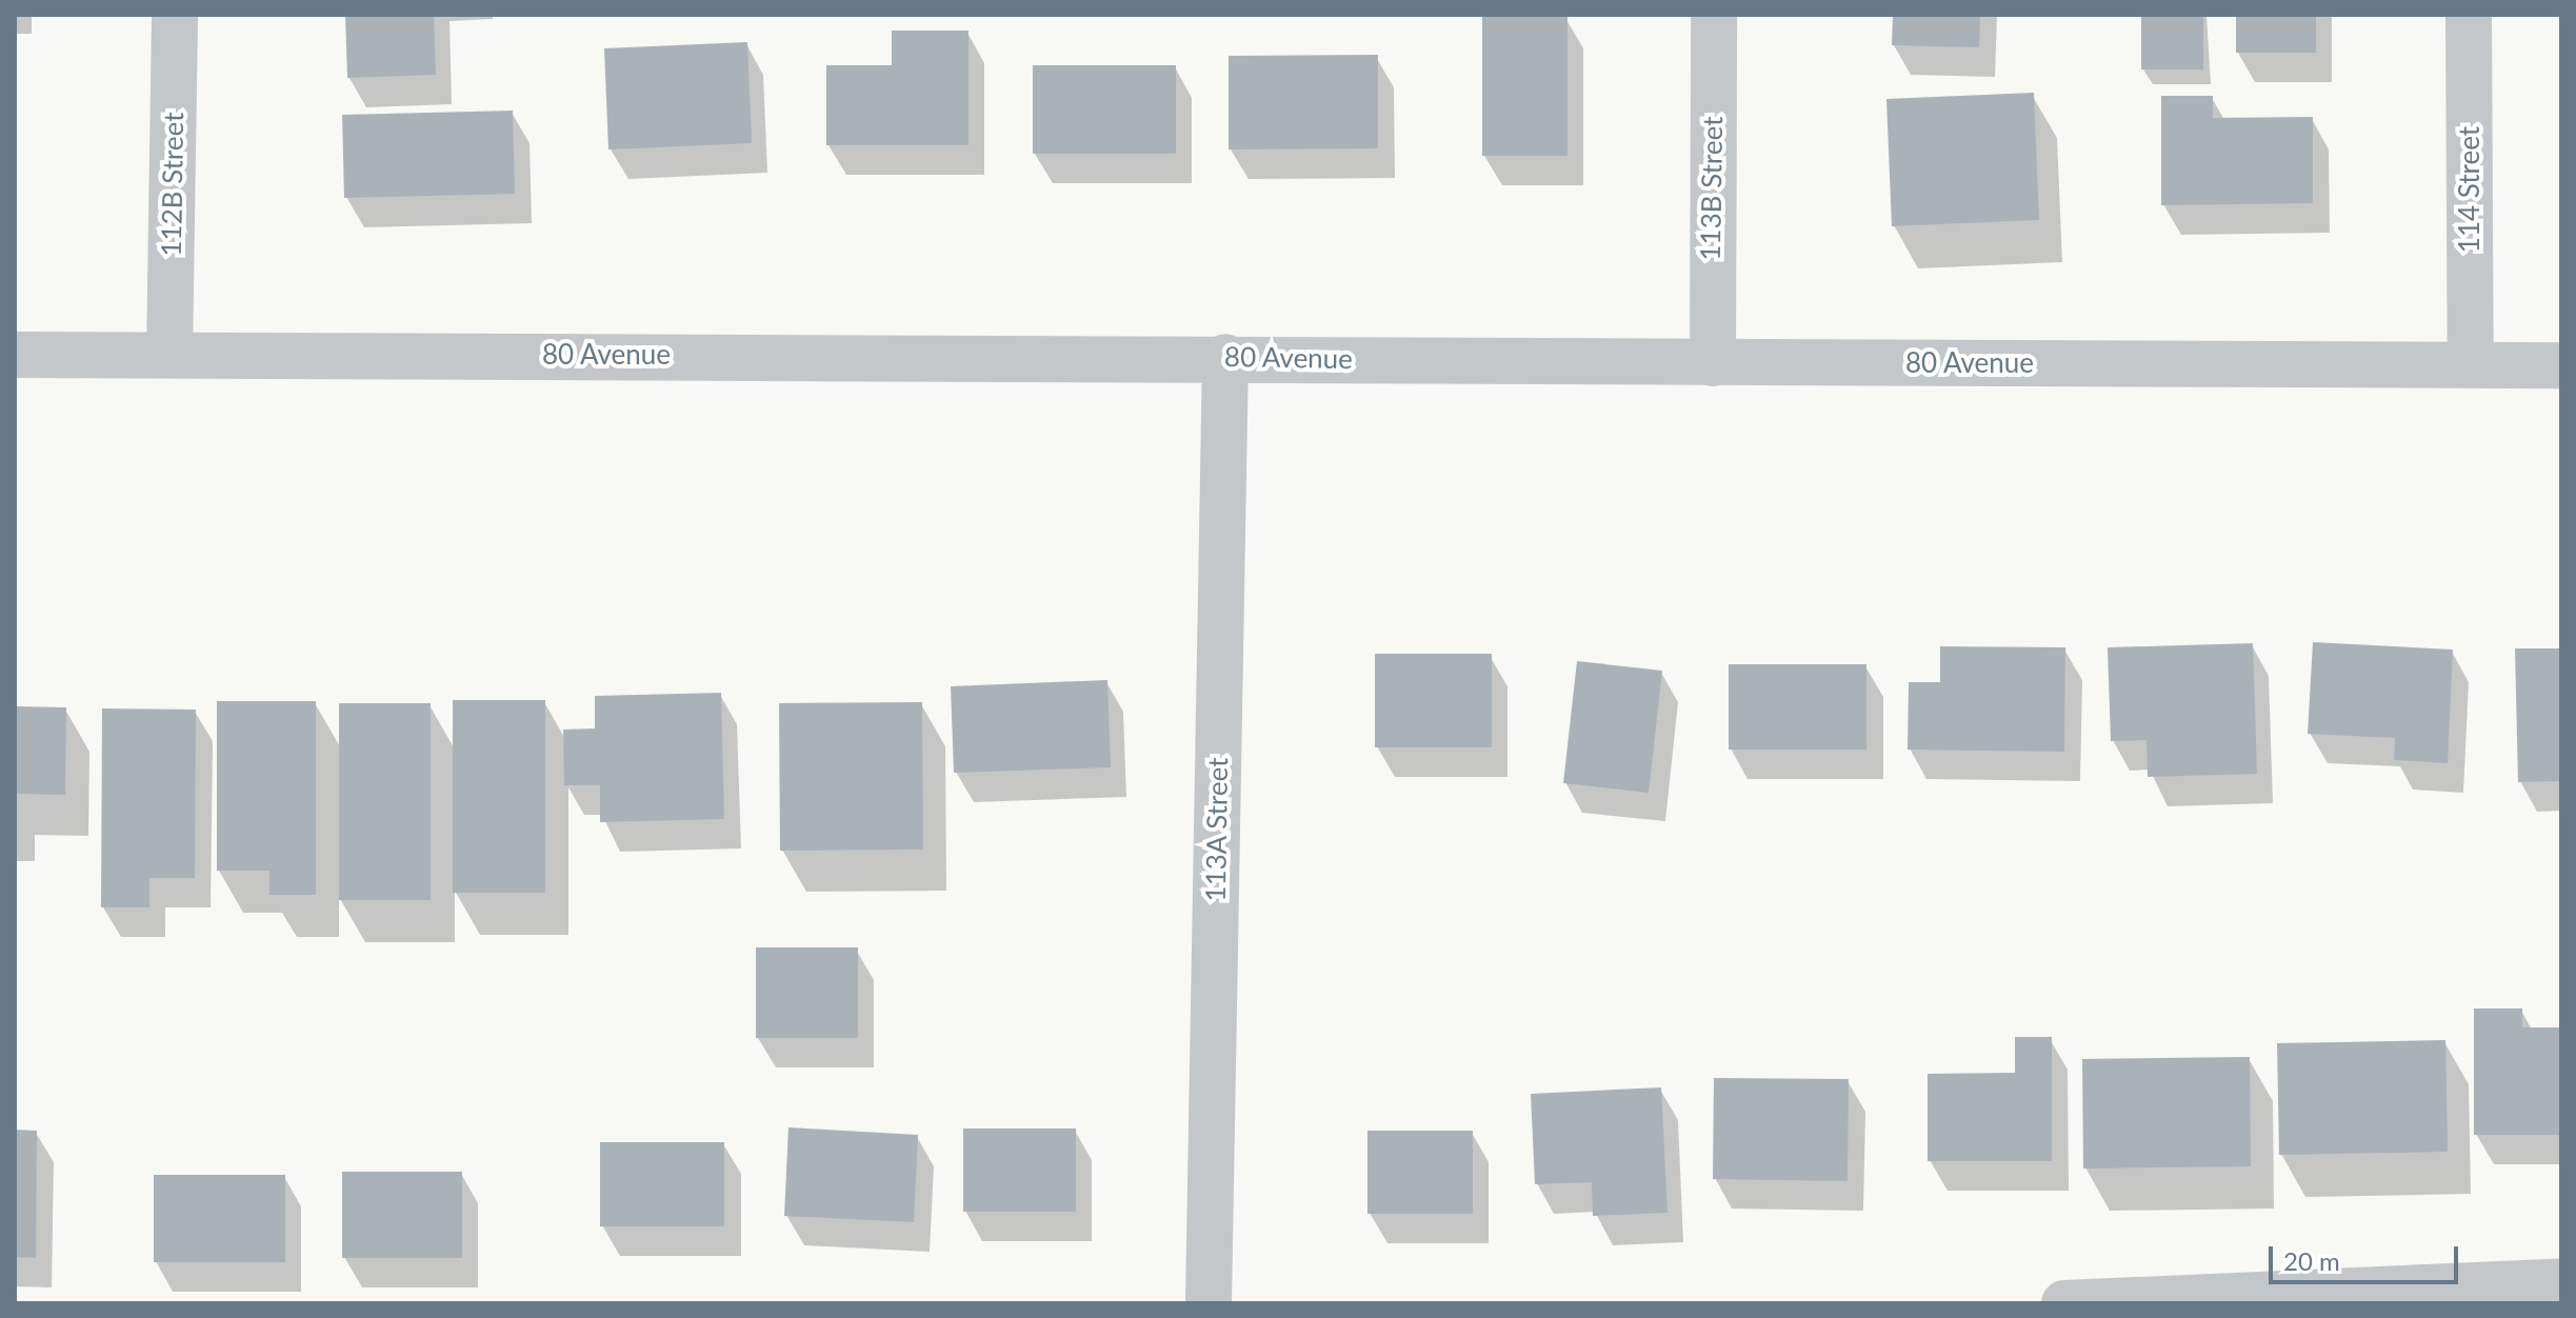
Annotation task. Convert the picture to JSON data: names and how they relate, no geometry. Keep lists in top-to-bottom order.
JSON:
{
  "streets": {
    "street": [
      "112B Street",
      "113B Street",
      "114 Street",
      "80 Avenue",
      "113A Street"
    ]
  },
  "crossings": [
    ["112B Street", "80 Avenue"],
    ["113B Street", "80 Avenue"],
    ["114 Street", "80 Avenue"],
    ["80 Avenue", "113A Street"]
  ],
  "scale_bar": "20 m"
}
